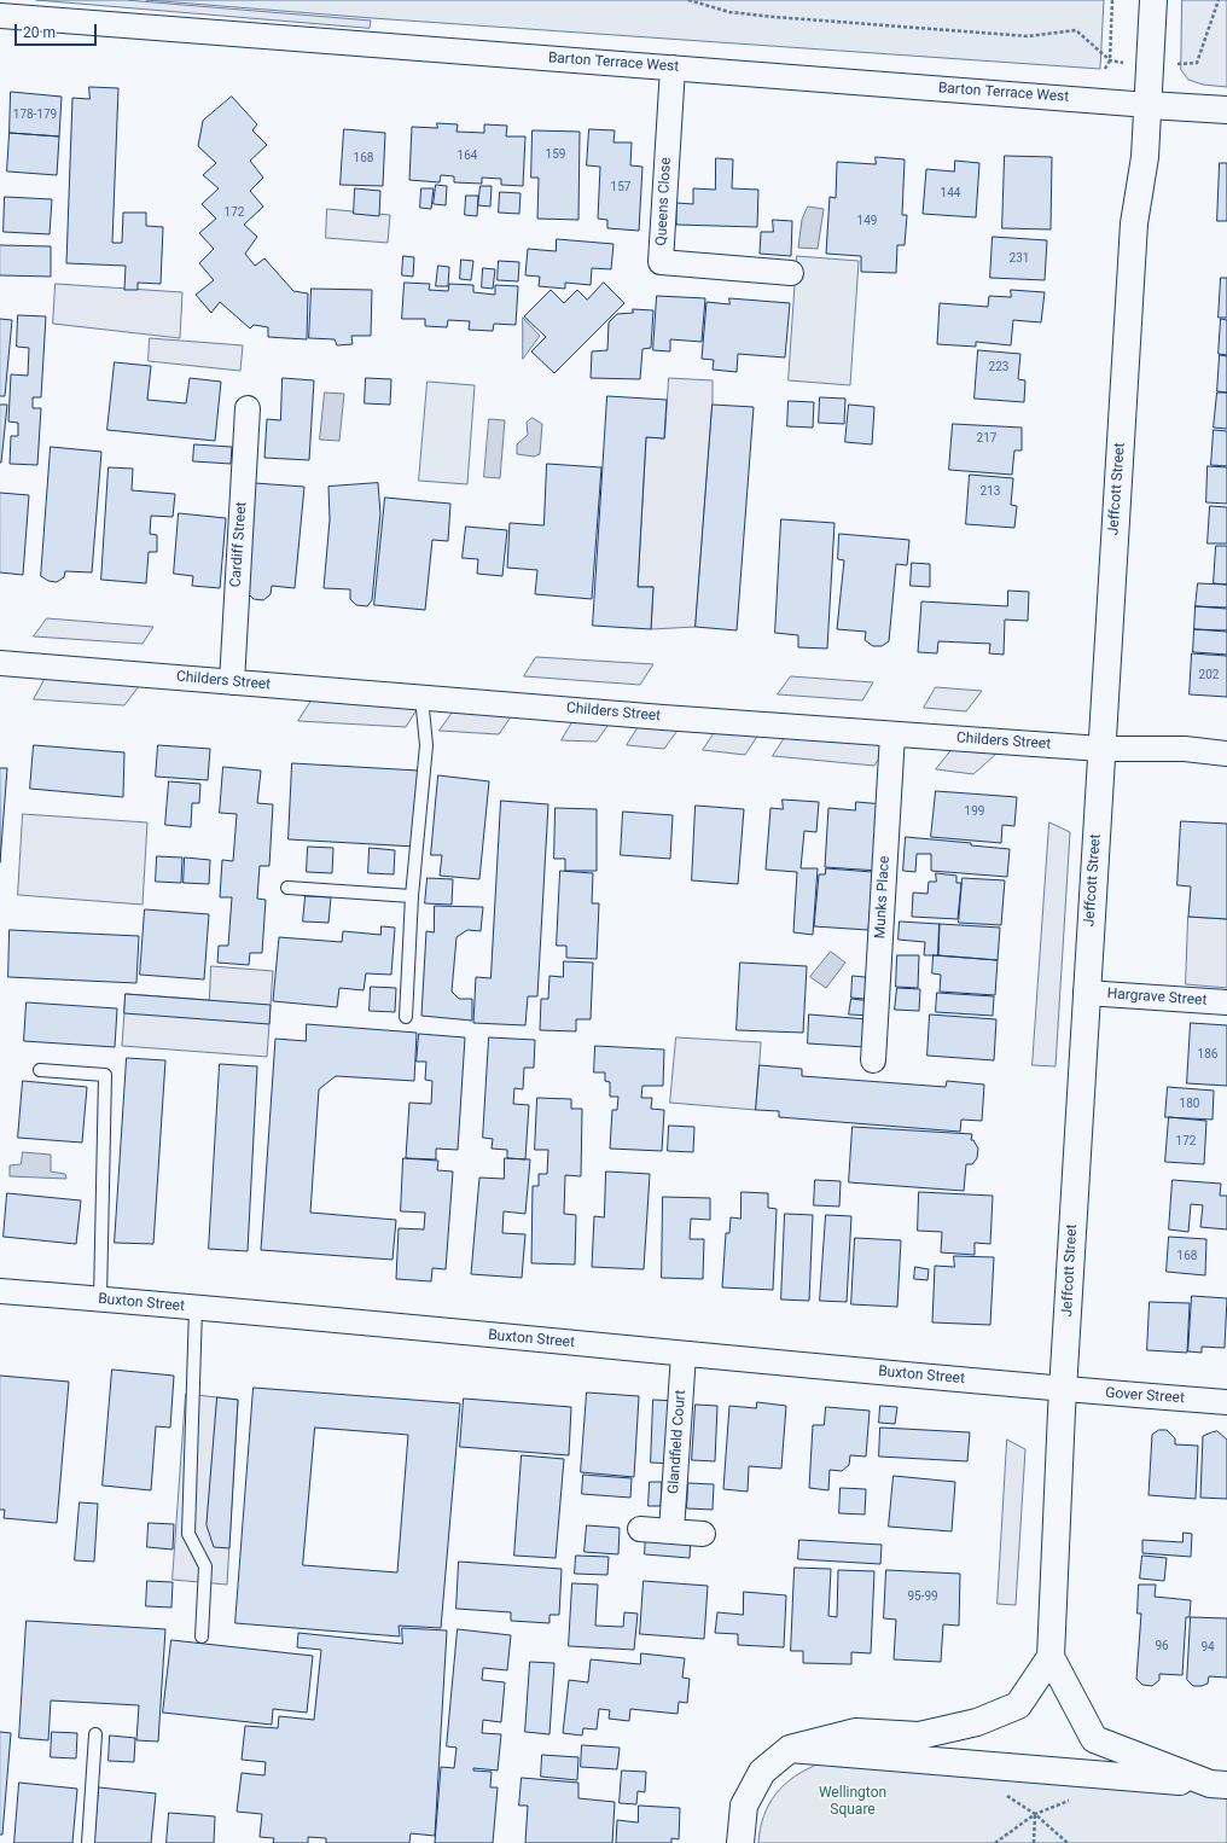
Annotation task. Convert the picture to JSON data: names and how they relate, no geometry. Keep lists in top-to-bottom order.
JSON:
{
  "streets": {
    "main road": ["Barton Terrace West", "Jeffcott Street"],
    "street": [
      "Queens Close",
      "Cardiff Street",
      "Childers Street",
      "Munks Place",
      "Hargrave Street",
      "Buxton Street",
      "Gover Street",
      "Glandfield Court"
    ]
  },
  "crossings": [
    ["Barton Terrace West", "Queens Close"],
    ["Barton Terrace West", "Jeffcott Street"],
    ["Jeffcott Street", "Childers Street"],
    ["Jeffcott Street", "Hargrave Street"],
    ["Jeffcott Street", "Buxton Street"],
    ["Jeffcott Street", "Gover Street"],
    ["Cardiff Street", "Childers Street"],
    ["Childers Street", "Munks Place"],
    ["Buxton Street", "Gover Street"],
    ["Buxton Street", "Glandfield Court"]
  ],
  "parks": ["Wellington Square"],
  "house_numbers": [
    "178-179",
    "159",
    "164",
    "168",
    "157",
    "144",
    "172",
    "149",
    "231",
    "223",
    "217",
    "213",
    "202",
    "199",
    "186",
    "180",
    "172",
    "168",
    "95-99",
    "96",
    "94"
  ],
  "scale_bar": "20 m"
}
